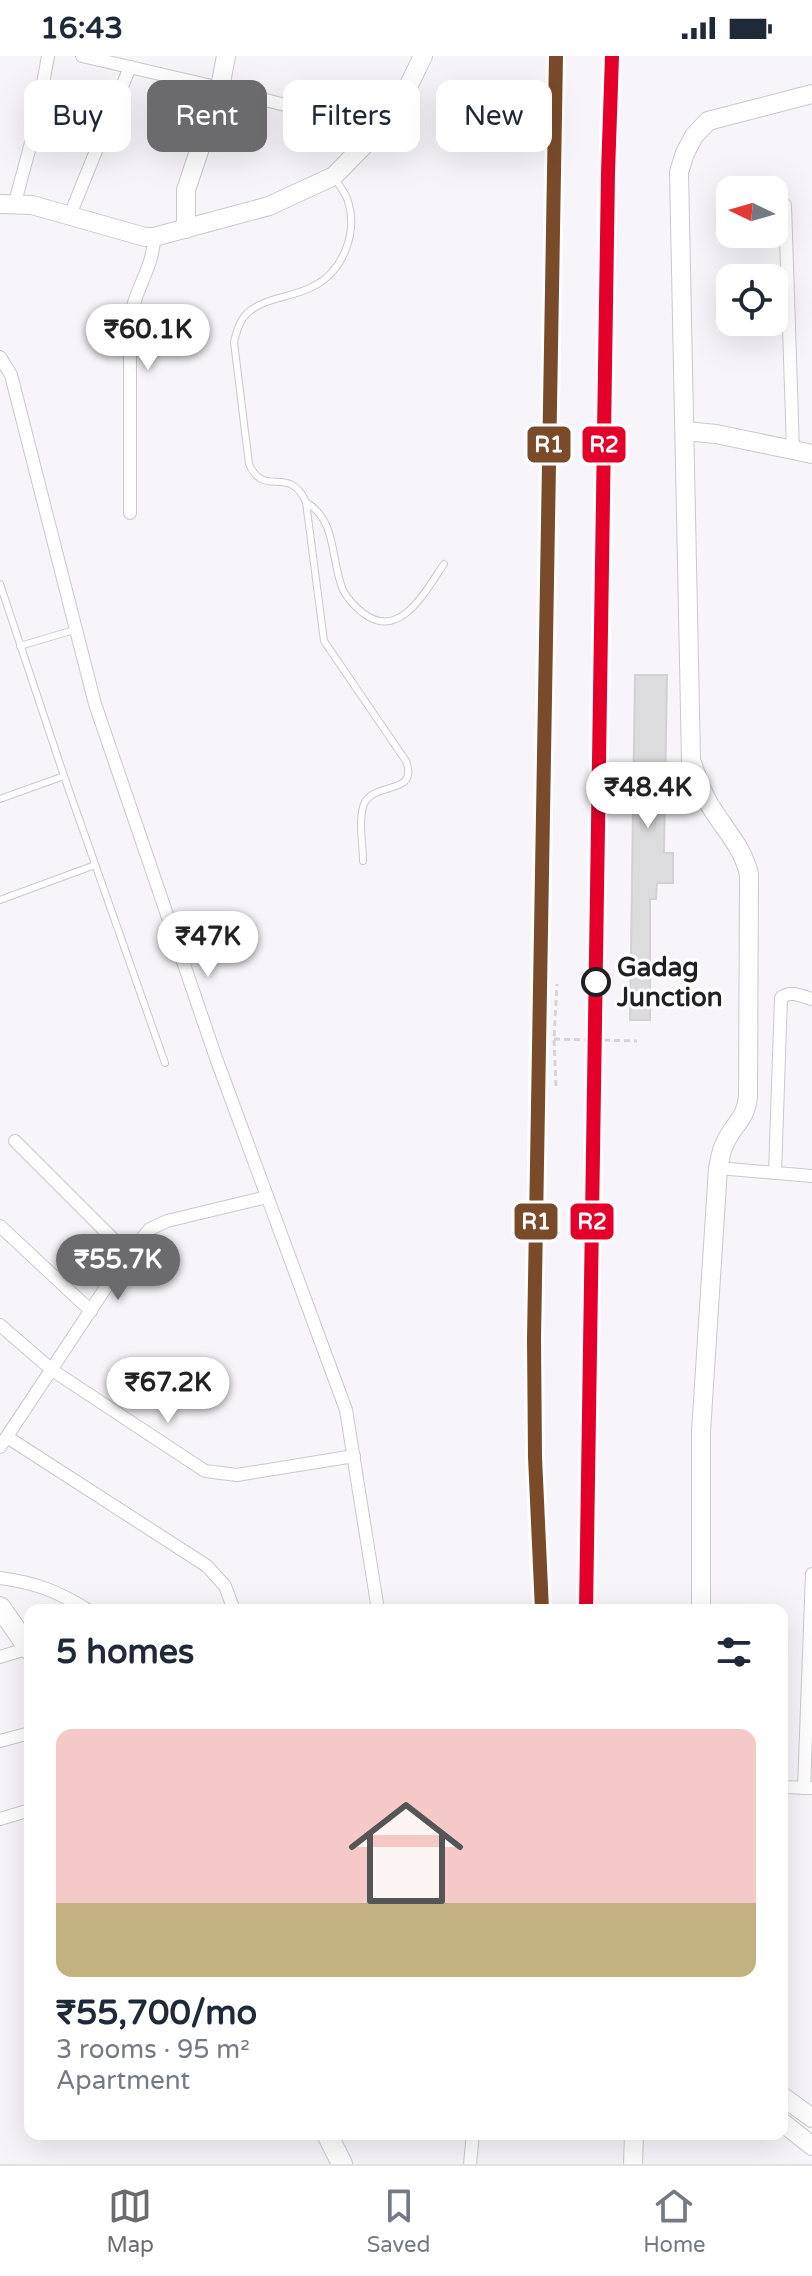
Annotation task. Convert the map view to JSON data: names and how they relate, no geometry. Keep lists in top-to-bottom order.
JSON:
{
  "places": ["Gadag Junction"],
  "lines": ["transit line R1", "transit line R2"],
  "north": "left",
  "page": {
    "status": "16:43",
    "chip": [
      "Buy",
      "Rent",
      "Filters",
      "New"
    ],
    "price": [
      "₹60.1K",
      "₹48.4K",
      "₹47K",
      "₹55.7K",
      "₹67.2K"
    ],
    "heading": "5 homes",
    "list": [
      {
        "name": "₹55,700/mo",
        "note": "3 rooms · 95 m² · Apartment"
      }
    ],
    "tabs": ["Map", "Saved", "Home"]
  }
}
